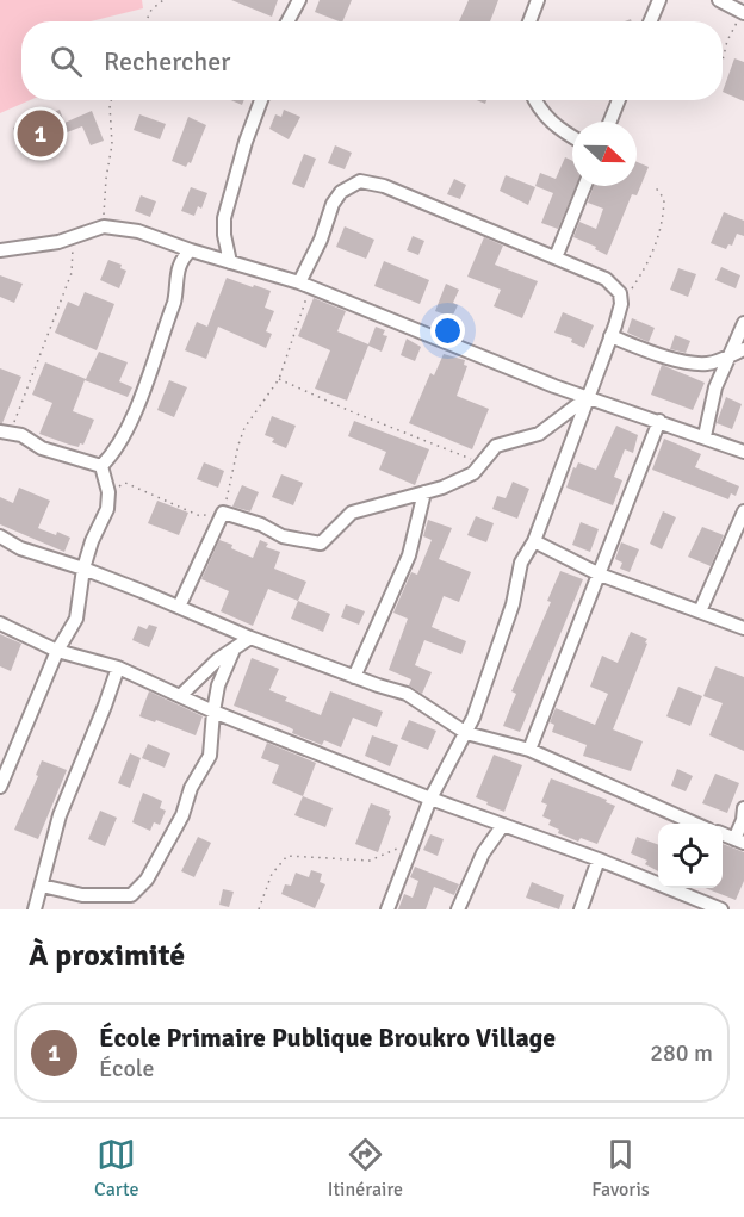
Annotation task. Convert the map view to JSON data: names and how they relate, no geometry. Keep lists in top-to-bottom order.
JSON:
{
  "north": "right",
  "page": {
    "search": "Rechercher",
    "pins": "1",
    "heading": "À proximité",
    "list": [
      {
        "mark": "1",
        "name": "École Primaire Publique Broukro Village",
        "note": "École",
        "value": "280 m"
      }
    ],
    "nav": ["Carte", "Itinéraire", "Favoris"]
  }
}
